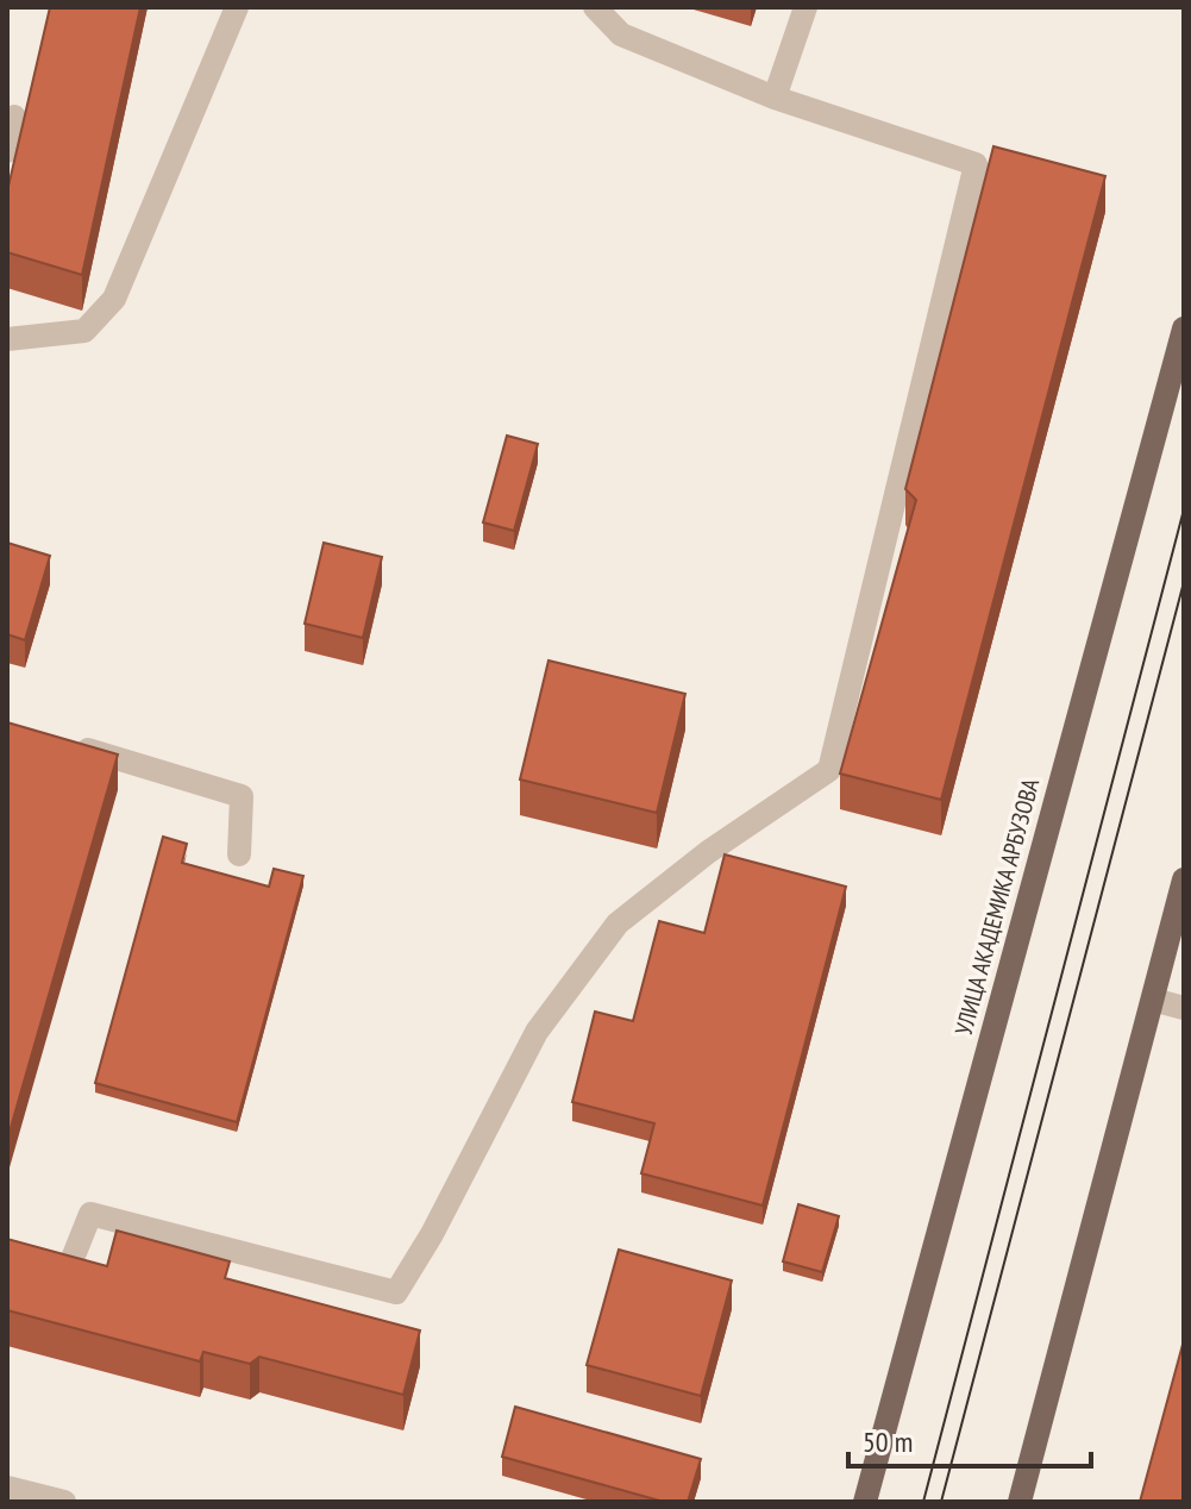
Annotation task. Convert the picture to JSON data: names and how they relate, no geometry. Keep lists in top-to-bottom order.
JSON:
{
  "streets": {
    "main road": ["УЛИЦА АКАДЕМИКА АРБУЗОВА"]
  },
  "scale_bar": "50 m"
}
